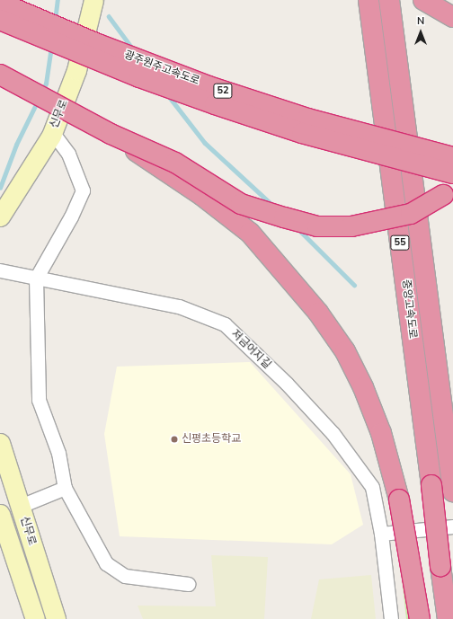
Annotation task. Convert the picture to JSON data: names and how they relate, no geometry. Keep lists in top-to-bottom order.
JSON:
{
  "streets": {
    "highway": [
      "광주원주고속도로",
      "52",
      "55",
      "중앙고속도로"
    ],
    "main road": ["신무로"],
    "street": ["저금어지길"]
  },
  "places": ["신평초등학교"],
  "north": "top"
}
